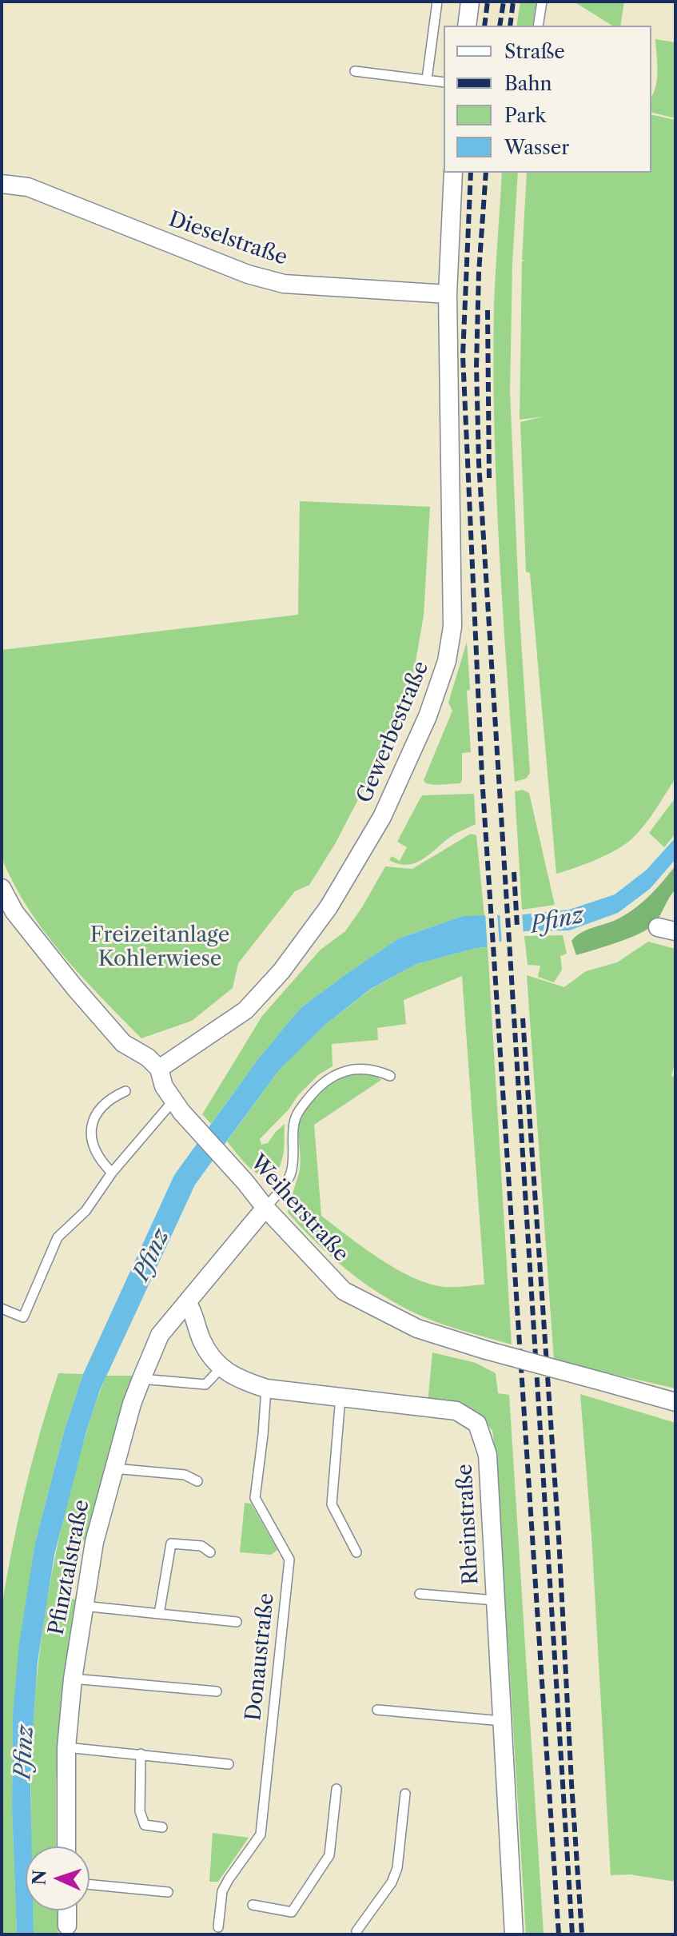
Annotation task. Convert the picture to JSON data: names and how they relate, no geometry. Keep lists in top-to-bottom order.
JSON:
{
  "streets": {
    "street": [
      "Dieselstraße",
      "Gewerbestraße",
      "Weiherstraße",
      "Rheinstraße",
      "Pfinztalstraße"
    ],
    "lane": ["Donaustraße"]
  },
  "crossings": [
    ["Dieselstraße", "Gewerbestraße"],
    ["Gewerbestraße", "Weiherstraße"],
    ["Rheinstraße", "Pfinztalstraße"],
    ["Rheinstraße", "Donaustraße"]
  ],
  "water": ["Pfinz"],
  "parks": ["Freizeitanlage Kohlerwiese"],
  "legend": [
    "Straße",
    "Bahn",
    "Park",
    "Wasser"
  ],
  "north": "left"
}
